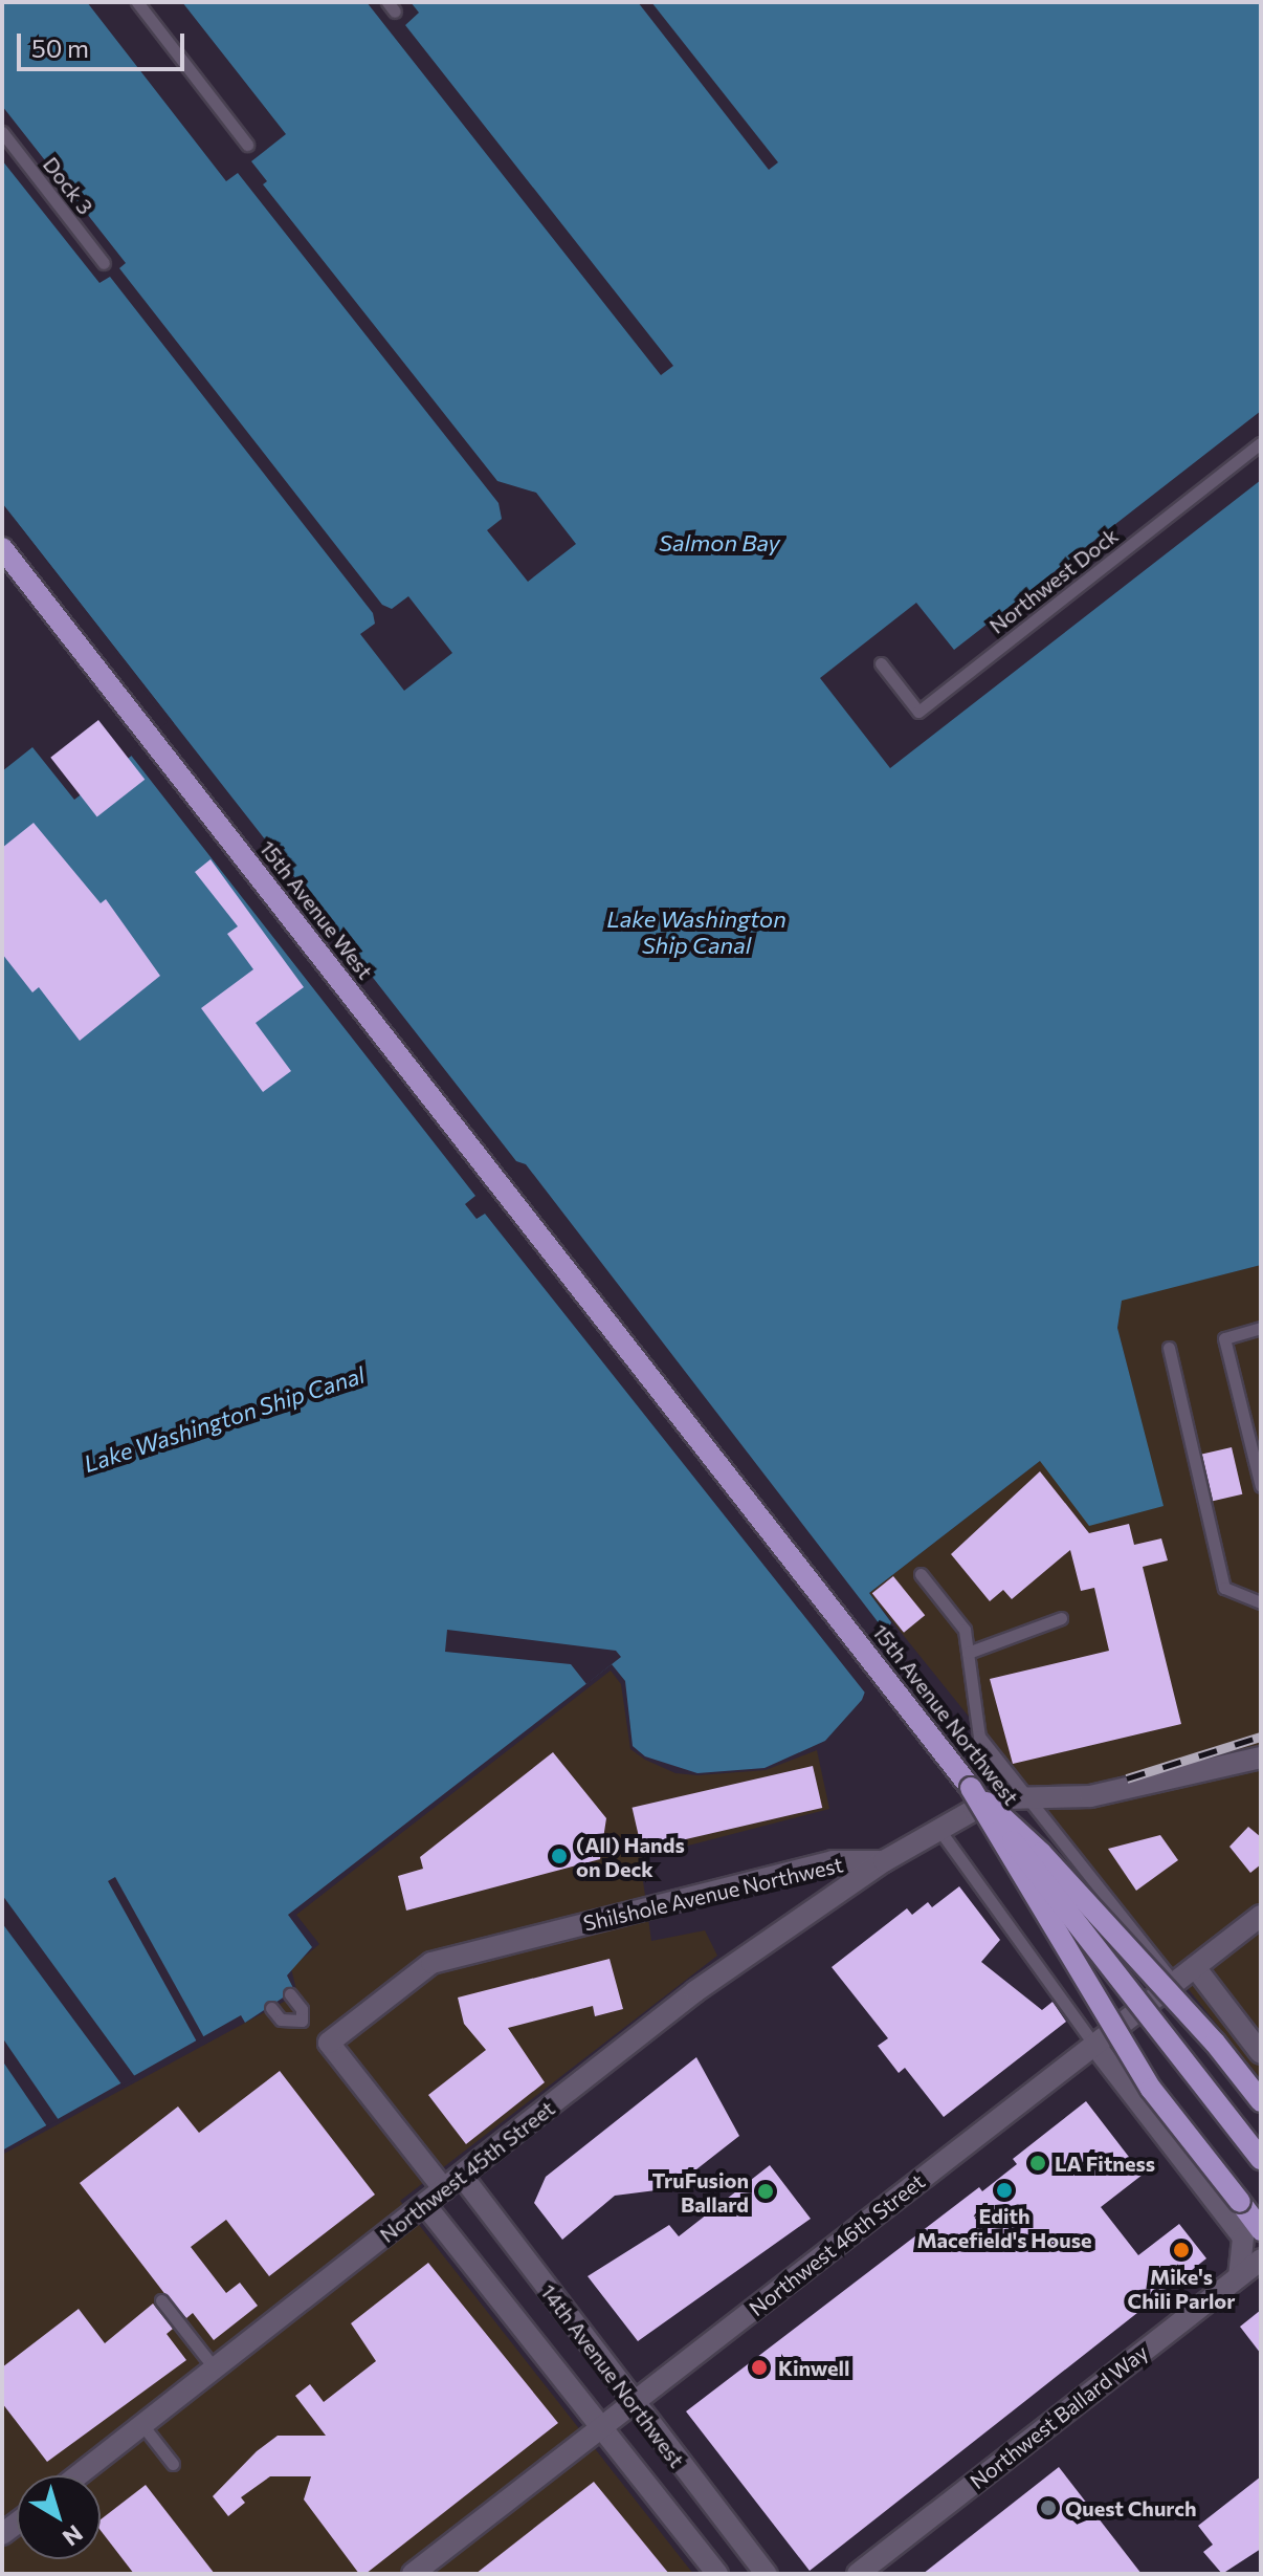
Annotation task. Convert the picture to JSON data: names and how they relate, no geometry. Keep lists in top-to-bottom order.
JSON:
{
  "streets": {
    "main road": ["15th Avenue West", "15th Avenue Northwest"],
    "street": [
      "Shilshole Avenue Northwest",
      "Northwest 45th Street",
      "Northwest 46th Street",
      "14th Avenue Northwest",
      "Northwest Ballard Way"
    ],
    "lane": ["Dock 3", "Northwest Dock"]
  },
  "crossings": [
    ["15th Avenue West", "15th Avenue Northwest"],
    ["15th Avenue Northwest", "Shilshole Avenue Northwest"],
    ["15th Avenue Northwest", "Northwest 46th Street"],
    ["Shilshole Avenue Northwest", "Northwest 45th Street"],
    ["Northwest 45th Street", "14th Avenue Northwest"],
    ["Northwest 46th Street", "14th Avenue Northwest"]
  ],
  "water": ["Salmon Bay", "Lake Washington Ship Canal"],
  "places": [
    "(All) Hands on Deck",
    "LA Fitness",
    "Edith Macefield's House",
    "TruFusion Ballard",
    "Mike's Chili Parlor",
    "Kinwell",
    "Quest Church"
  ],
  "scale_bar": "50 m",
  "north": "bottom right"
}
